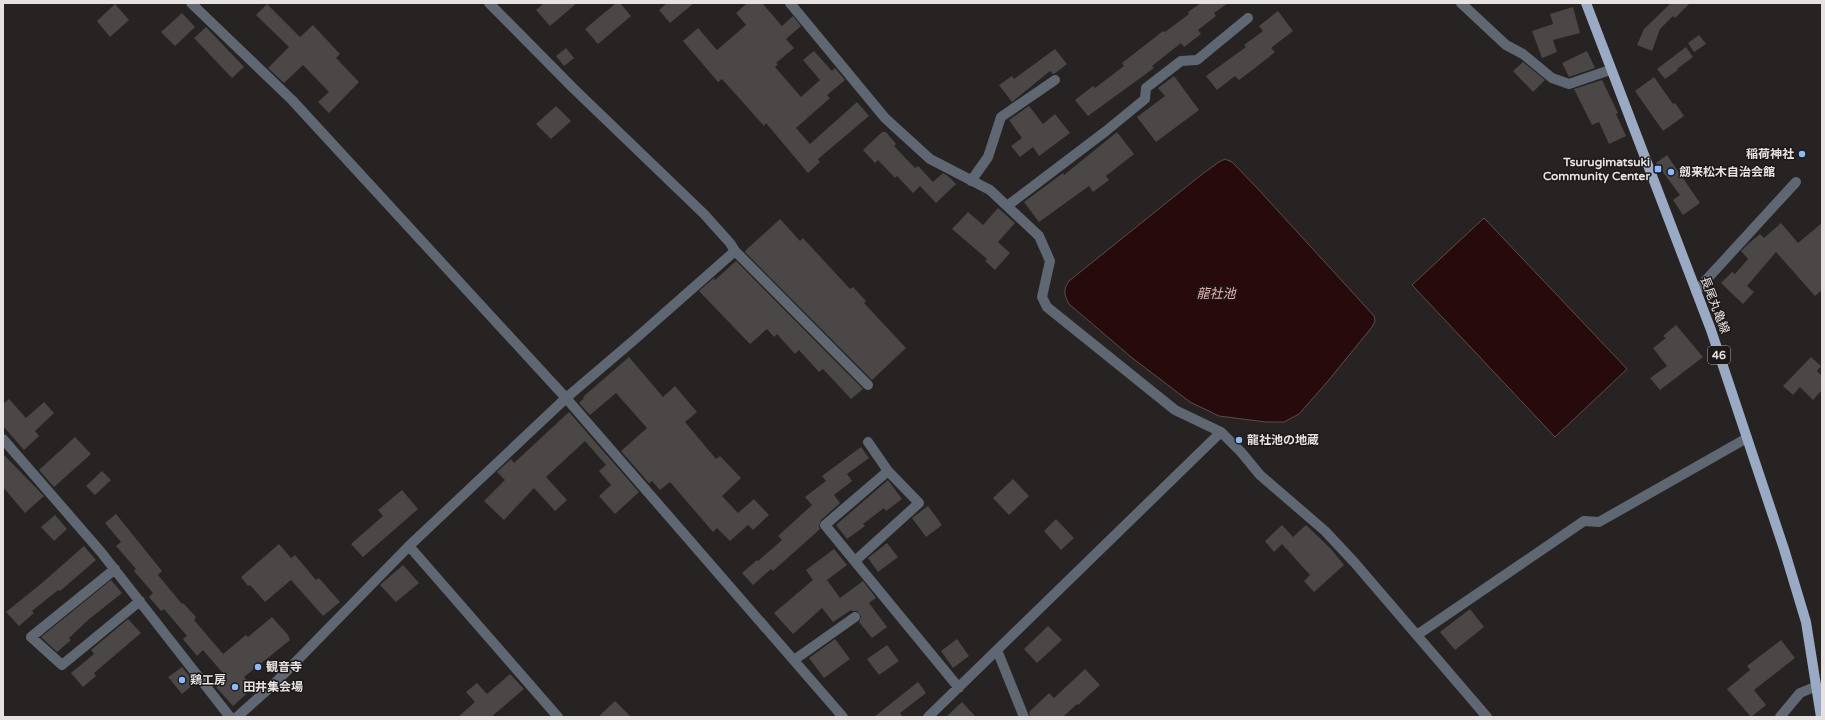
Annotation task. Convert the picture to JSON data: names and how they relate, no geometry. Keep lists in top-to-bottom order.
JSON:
{
  "streets": {
    "main road": ["長尾丸亀線", "46"]
  },
  "water": ["龍社池"],
  "places": {
    "other": [
      "稲荷神社",
      "劔来松木自治会館",
      "龍社池の地蔵",
      "観音寺",
      "鶏工房",
      "田井集会場"
    ],
    "transit": ["Tsurugimatsuki Community Center"]
  }
}
